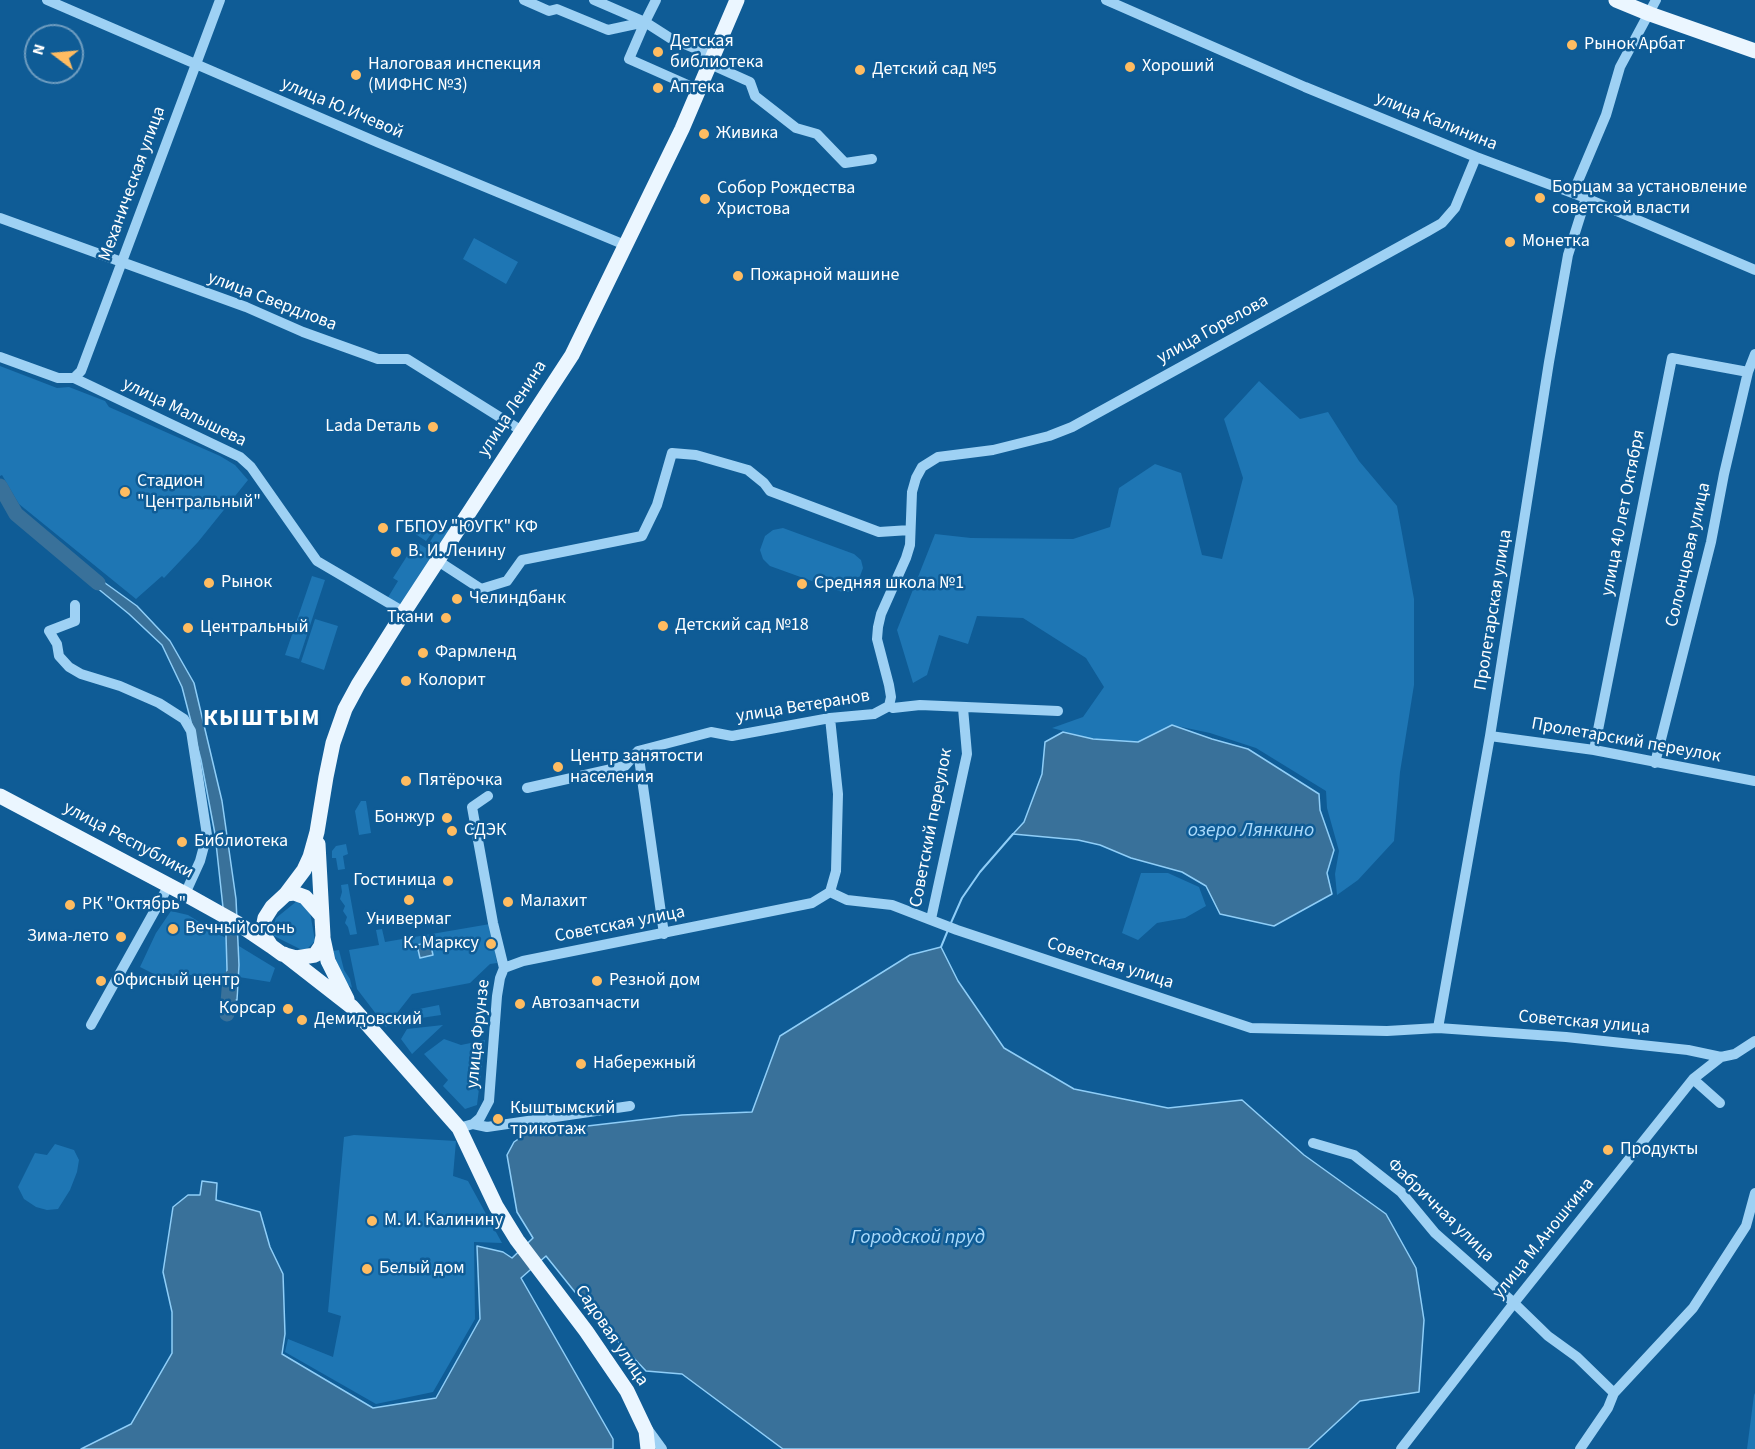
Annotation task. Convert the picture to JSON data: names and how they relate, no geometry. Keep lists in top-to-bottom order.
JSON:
{
  "streets": {
    "main road": ["улица Ленина", "улица Республики", "Садовая улица"],
    "street": [
      "улица Ю.Ичевой",
      "улица Калинина",
      "Механическая улица",
      "улица Свердлова",
      "улица Горелова",
      "улица Малышева",
      "улица 40 лет Октября",
      "Солонцовая улица",
      "Пролетарская улица",
      "улица Ветеранов",
      "Пролетарский переулок",
      "Советский переулок",
      "Советская улица",
      "улица Фрунзе",
      "Фабричная улица",
      "улица М.Аношкина"
    ]
  },
  "crossings": [
    ["улица Ю.Ичевой", "Механическая улица"],
    ["улица Ю.Ичевой", "улица Ленина"],
    ["улица Калинина", "улица Горелова"],
    ["улица Калинина", "Пролетарская улица"],
    ["Механическая улица", "улица Свердлова"],
    ["Механическая улица", "улица Малышева"],
    ["улица Свердлова", "улица Ленина"],
    ["улица Ленина", "улица Малышева"],
    ["улица 40 лет Октября", "Солонцовая улица"],
    ["улица 40 лет Октября", "Пролетарский переулок"],
    ["Солонцовая улица", "Пролетарский переулок"],
    ["Пролетарская улица", "Пролетарский переулок"],
    ["Пролетарская улица", "Советская улица"],
    ["улица Ветеранов", "Советский переулок"],
    ["Советский переулок", "Советская улица"],
    ["улица Республики", "Садовая улица"],
    ["Советская улица", "улица Фрунзе"],
    ["Советская улица", "улица М.Аношкина"],
    ["улица Фрунзе", "Садовая улица"],
    ["Фабричная улица", "улица М.Аношкина"]
  ],
  "districts": ["КЫШТЫМ"],
  "water": ["озеро Лянкино", "Городской пруд"],
  "places": [
    "Рынок Арбат",
    "Детская библиотека",
    "Хороший",
    "Детский сад №5",
    "Налоговая инспекция (МИФНС №3)",
    "Аптека",
    "Живика",
    "Борцам за установление советской власти",
    "Собор Рождества Христова",
    "Монетка",
    "Пожарной машине",
    "Lada Dеталь",
    "Стадион \"Центральный\"",
    "ГБПОУ \"ЮУГК\" КФ",
    "В. И. Ленину",
    "Рынок",
    "Средняя школа №1",
    "Челиндбанк",
    "Ткани",
    "Детский сад №18",
    "Центральный",
    "Фармленд",
    "Колорит",
    "Центр занятости населения",
    "Пятёрочка",
    "Бонжур",
    "СДЭК",
    "Библиотека",
    "Гостиница",
    "Универмаг",
    "Малахит",
    "РК \"Октябрь\"",
    "Вечный огонь",
    "Зима-лето",
    "К. Марксу",
    "Офисный центр",
    "Резной дом",
    "Автозапчасти",
    "Корсар",
    "Демидовский",
    "Набережный",
    "Кыштымский трикотаж",
    "Продукты",
    "М. И. Калинину",
    "Белый дом"
  ],
  "north": "left"
}
